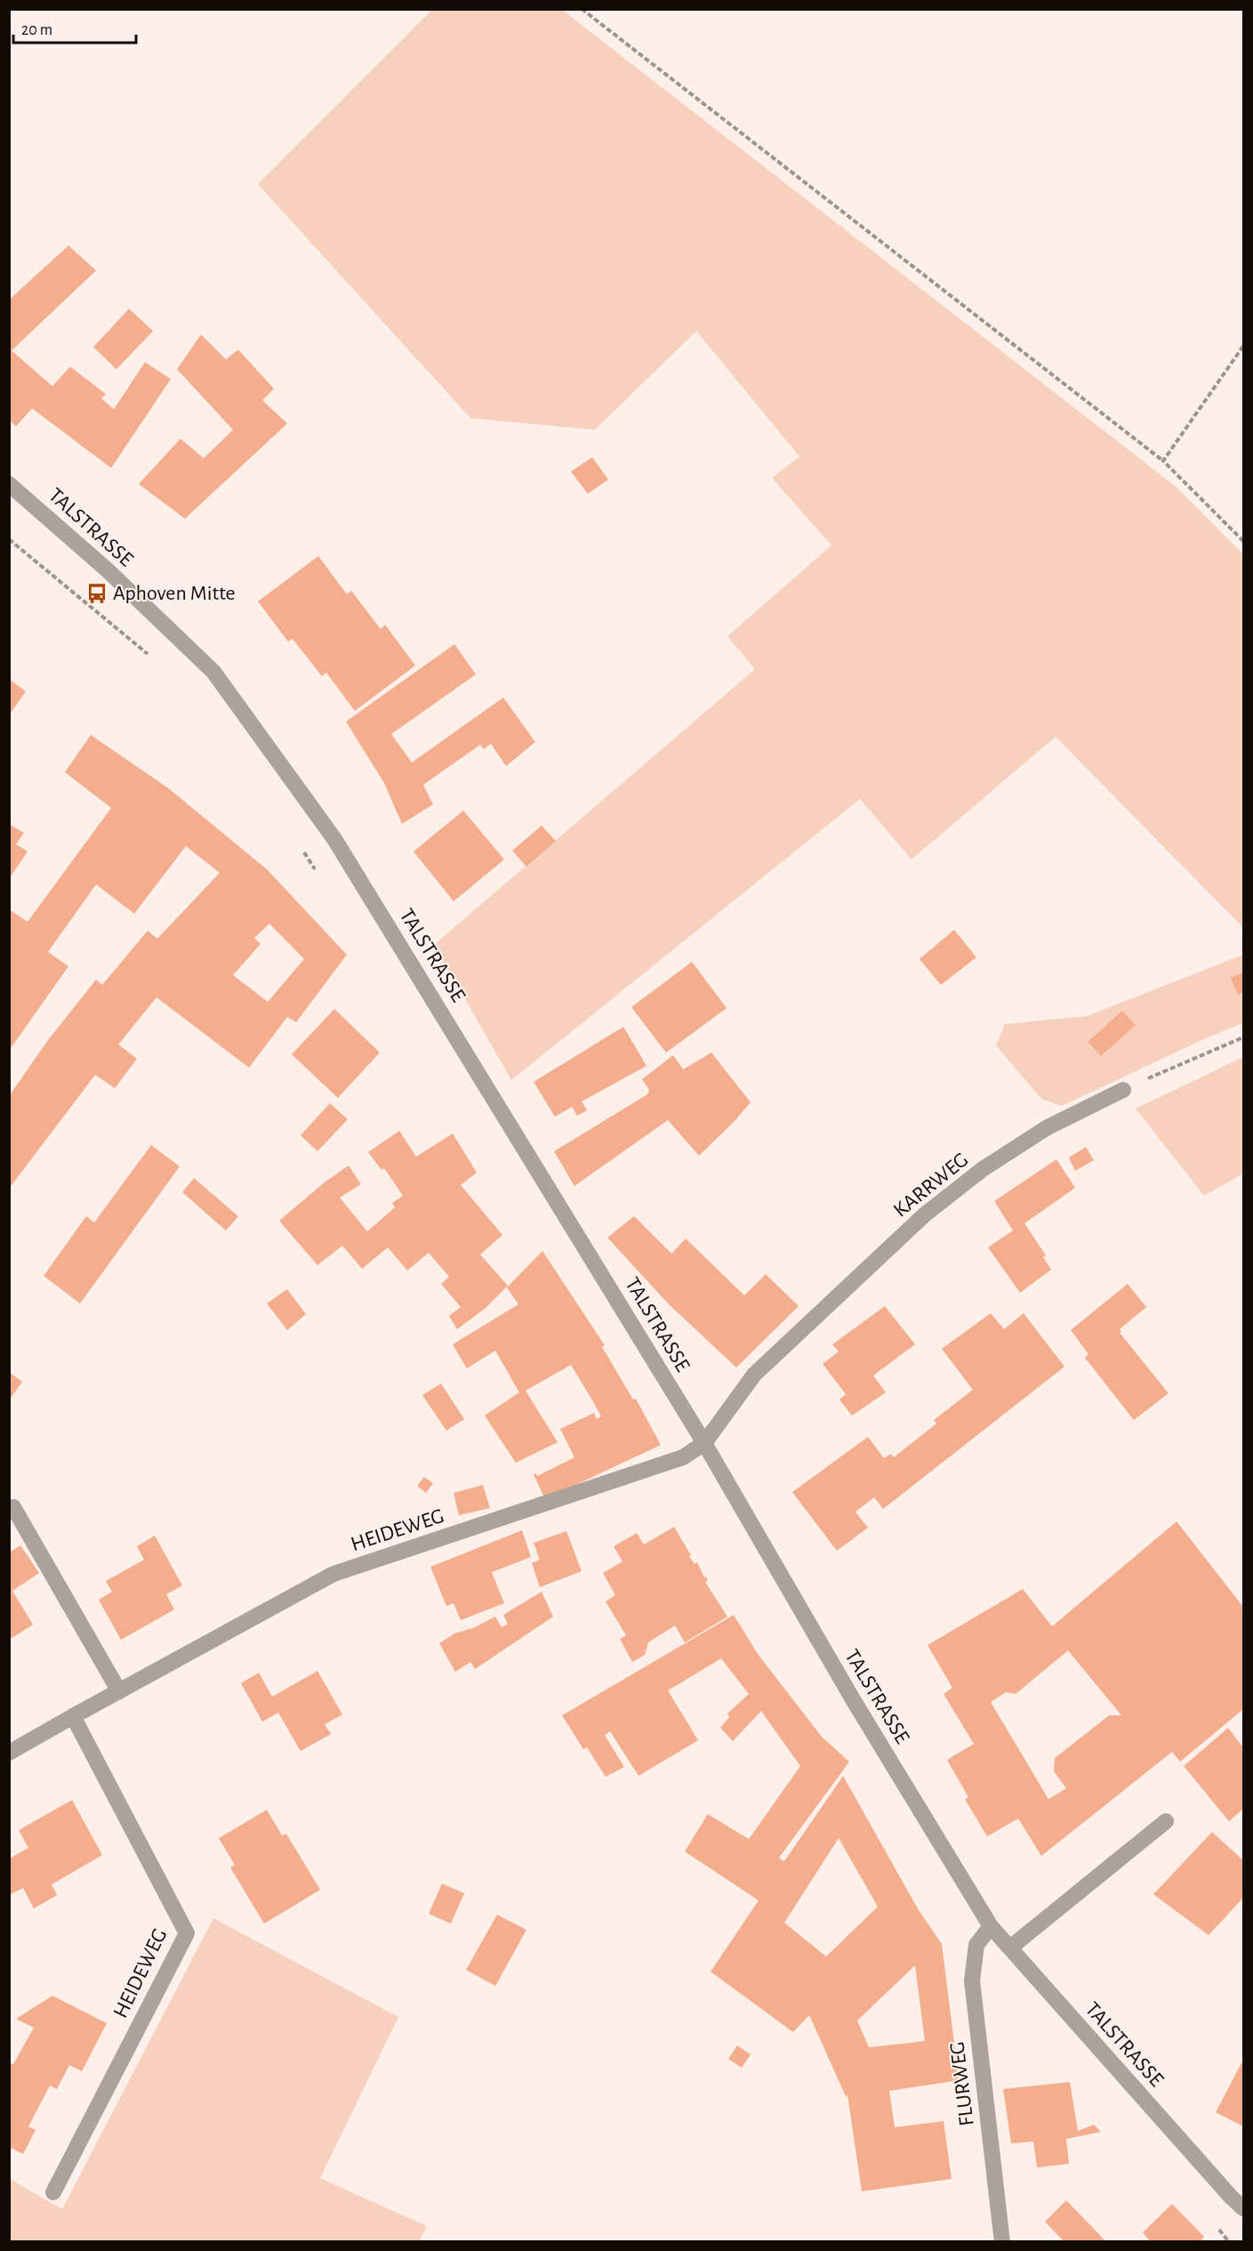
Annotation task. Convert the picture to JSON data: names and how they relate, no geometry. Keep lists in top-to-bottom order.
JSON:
{
  "streets": {
    "street": [
      "TALSTRASSE",
      "KARRWEG",
      "HEIDEWEG",
      "FLURWEG"
    ]
  },
  "crossings": [
    ["TALSTRASSE", "KARRWEG"],
    ["TALSTRASSE", "HEIDEWEG"],
    ["TALSTRASSE", "FLURWEG"],
    ["KARRWEG", "HEIDEWEG"]
  ],
  "places": {
    "bus stop": ["Aphoven Mitte"]
  },
  "scale_bar": "20 m"
}
